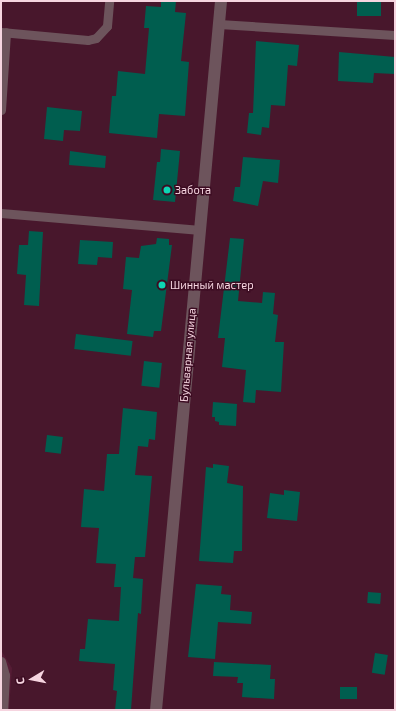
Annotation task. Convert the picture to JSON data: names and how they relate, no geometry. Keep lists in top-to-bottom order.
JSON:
{
  "streets": {
    "street": ["Бульварная улица"]
  },
  "places": ["Забота", "Шинный мастер"],
  "north": "left"
}
